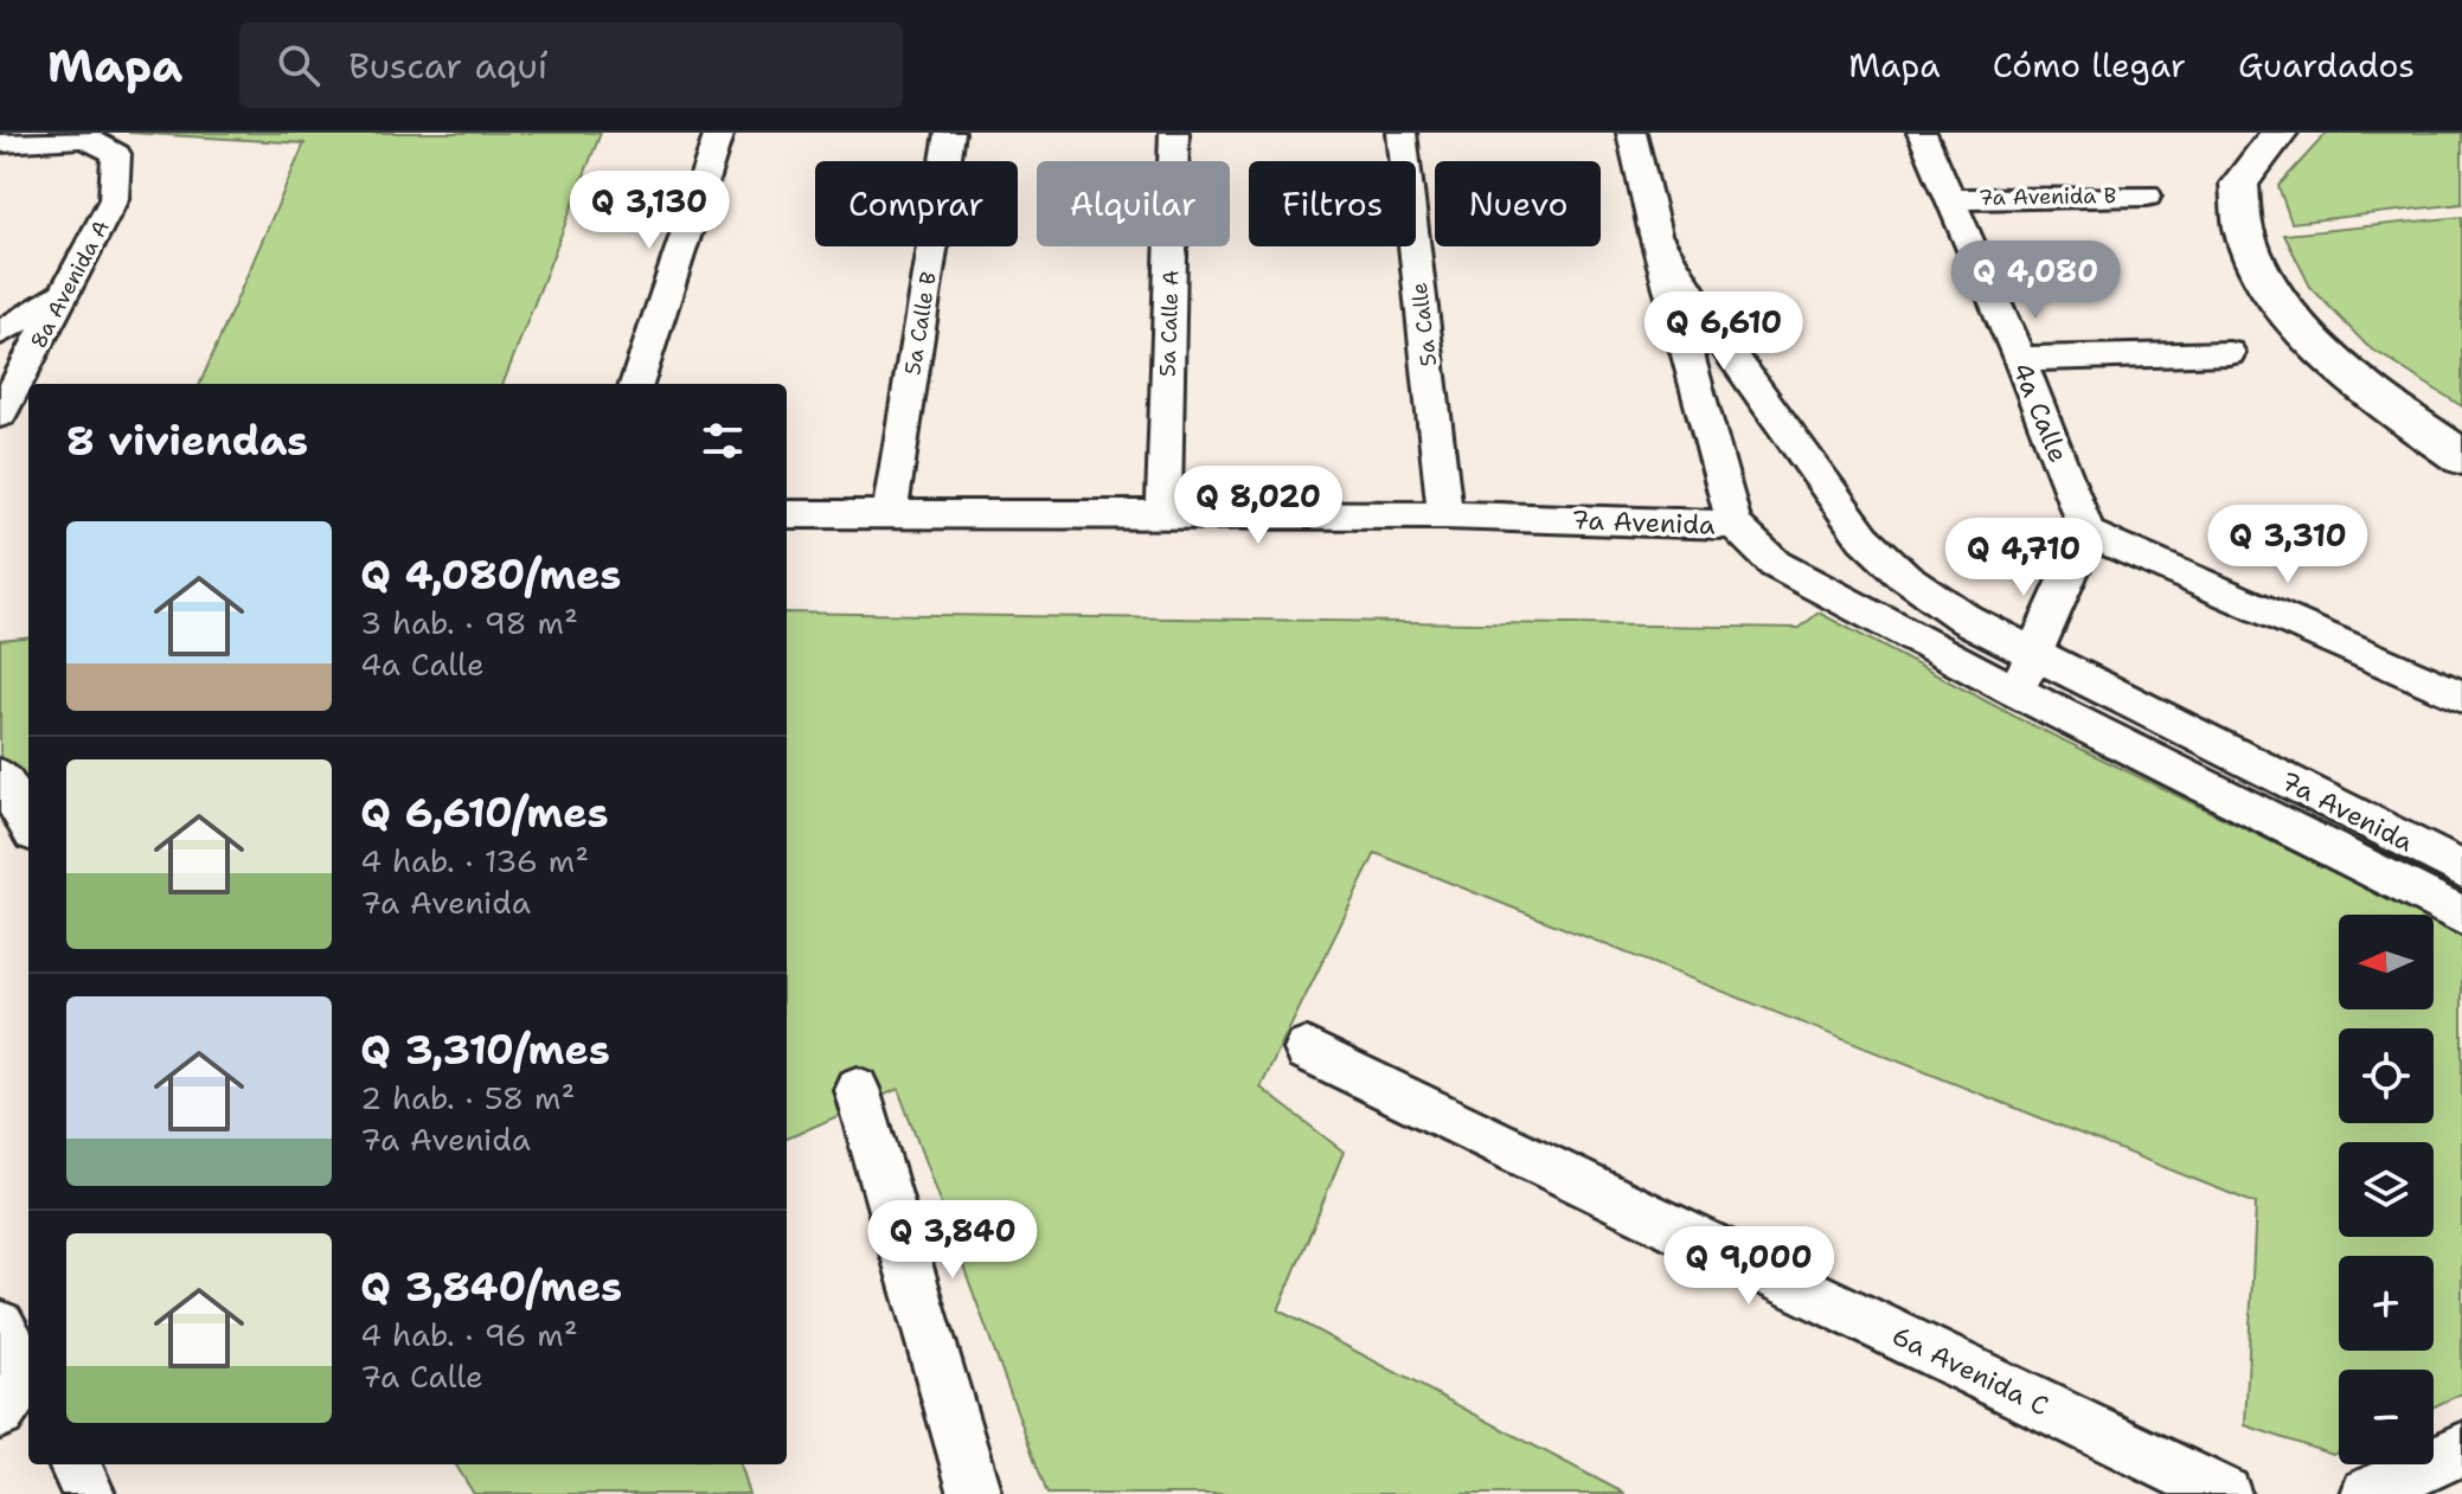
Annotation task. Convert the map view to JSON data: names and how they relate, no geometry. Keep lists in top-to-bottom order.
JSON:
{
  "streets": {
    "street": [
      "7a Avenida B",
      "8a Avenida A",
      "5a Calle B",
      "5a Calle A",
      "5a Calle",
      "4a Calle",
      "7a Avenida",
      "6a Avenida C"
    ]
  },
  "crossings": [
    ["7a Avenida B", "4a Calle"],
    ["5a Calle B", "7a Avenida"],
    ["5a Calle A", "7a Avenida"],
    ["5a Calle", "7a Avenida"]
  ],
  "north": "left",
  "page": {
    "header": "Mapa",
    "search": "Buscar aquí",
    "nav": ["Mapa", "Cómo llegar", "Guardados"],
    "chip": [
      "Comprar",
      "Alquilar",
      "Filtros",
      "Nuevo"
    ],
    "price": [
      "Q 3,130",
      "Q 4,080",
      "Q 6,610",
      "Q 8,020",
      "Q 3,310",
      "Q 4,710",
      "Q 3,840",
      "Q 9,000"
    ],
    "heading": "8 viviendas",
    "list": [
      {
        "name": "Q 4,080/mes",
        "note": "3 hab. · 98 m² · 4a Calle"
      },
      {
        "name": "Q 6,610/mes",
        "note": "4 hab. · 136 m² · 7a Avenida"
      },
      {
        "name": "Q 3,310/mes",
        "note": "2 hab. · 58 m² · 7a Avenida"
      },
      {
        "name": "Q 3,840/mes",
        "note": "4 hab. · 96 m² · 7a Calle"
      }
    ],
    "map_buttons": ["+", "−"]
  }
}
